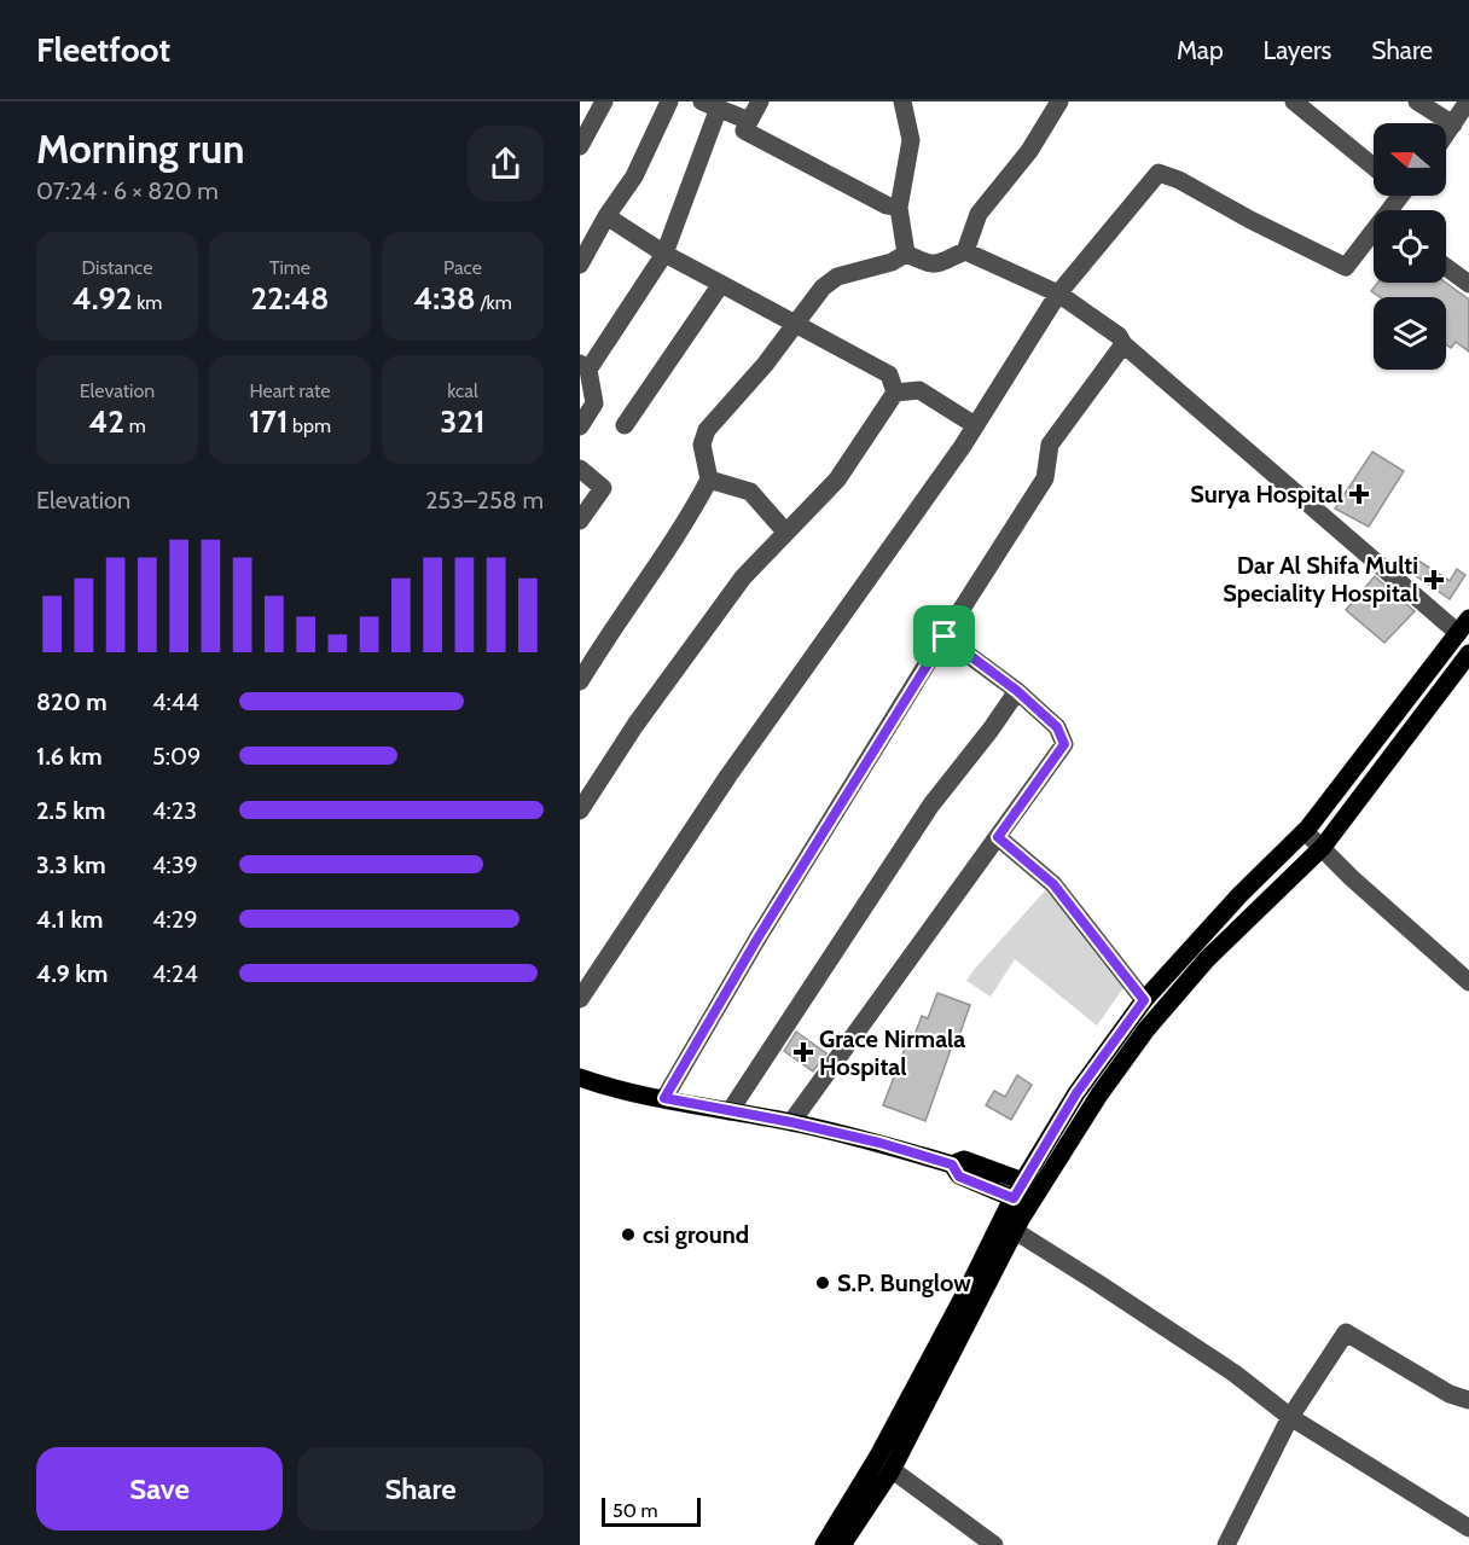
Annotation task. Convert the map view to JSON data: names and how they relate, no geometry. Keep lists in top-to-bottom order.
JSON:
{
  "places": {
    "health": ["Surya Hospital", "Dar Al Shifa Multi Speciality Hospital", "Grace Nirmala Hospital"],
    "other": ["csi ground", "S.P. Bunglow"]
  },
  "scale_bar": "50 m",
  "north": "left",
  "page": {
    "header": "Fleetfoot",
    "nav": ["Map", "Layers", "Share"],
    "heading": ["Morning run", "07:24 · 6 × 820 m"],
    "stats": [
      ["Distance", "4.92 km"],
      ["Time", "22:48"],
      ["Pace", "4:38 /km"],
      ["Elevation", "42 m"],
      ["Heart rate", "171 bpm"],
      ["kcal", "321"]
    ],
    "chart": ["Elevation", "253–258 m"],
    "list": [
      {
        "name": "820 m",
        "note": "4:44"
      },
      {
        "name": "1.6 km",
        "note": "5:09"
      },
      {
        "name": "2.5 km",
        "note": "4:23"
      },
      {
        "name": "3.3 km",
        "note": "4:39"
      },
      {
        "name": "4.1 km",
        "note": "4:29"
      },
      {
        "name": "4.9 km",
        "note": "4:24"
      }
    ],
    "buttons": ["Save", "Share"],
    "scale": "50 m"
  }
}
